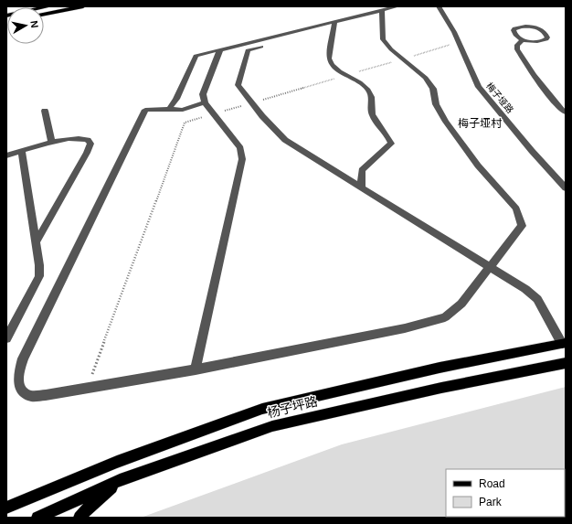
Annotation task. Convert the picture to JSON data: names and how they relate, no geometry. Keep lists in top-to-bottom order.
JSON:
{
  "streets": {
    "main road": ["杨子坪路"],
    "street": ["梅子垭路"]
  },
  "districts": ["梅子垭村"],
  "legend": ["Road", "Park"],
  "north": "right"
}
